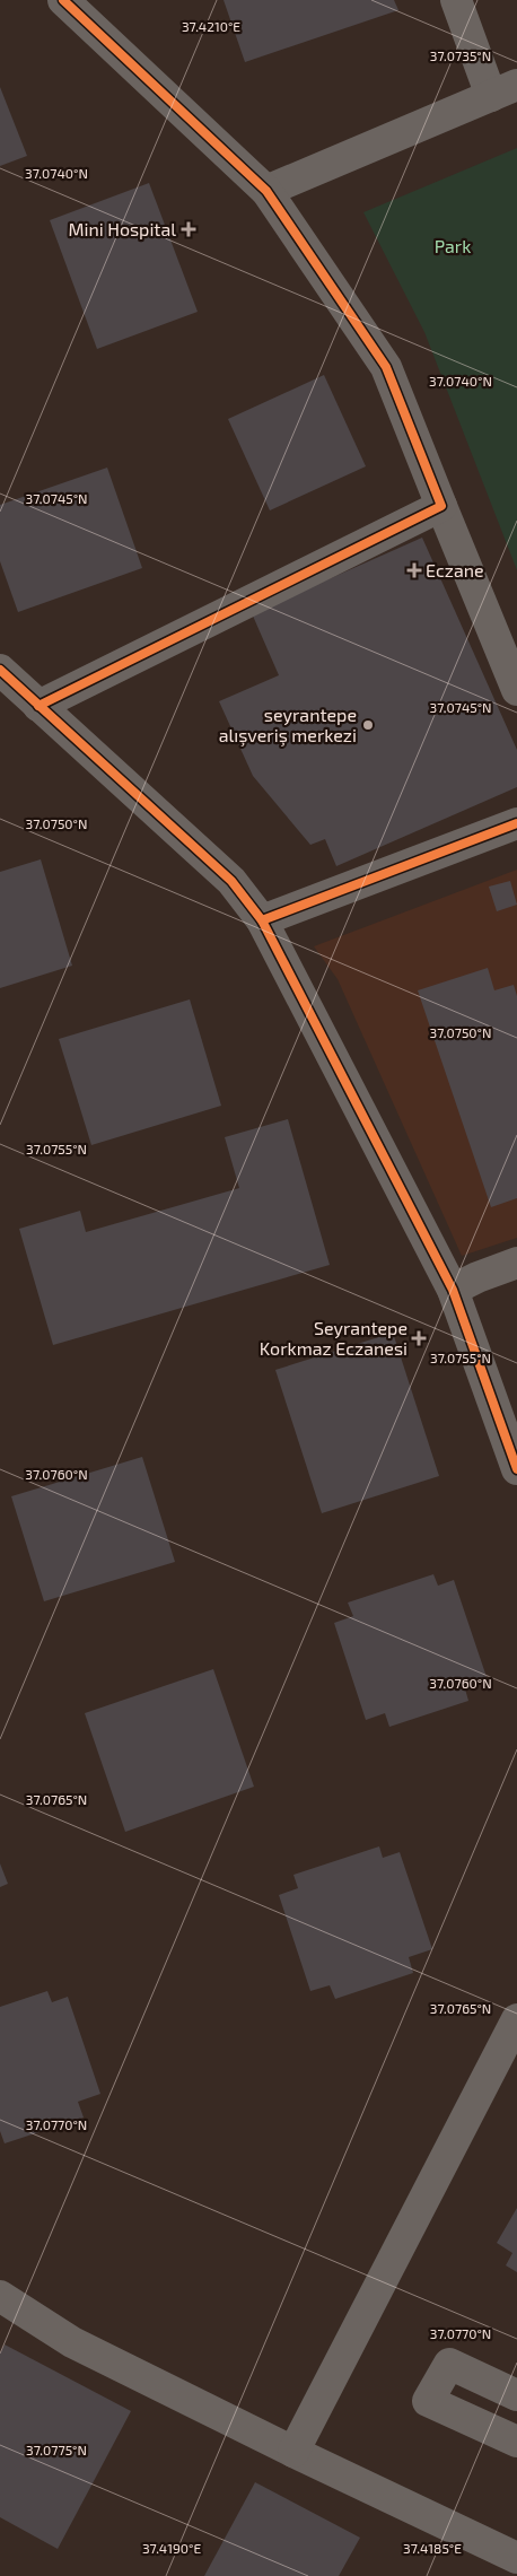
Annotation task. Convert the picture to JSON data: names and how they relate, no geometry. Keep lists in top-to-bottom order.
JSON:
{
  "parks": ["Park"],
  "places": {
    "health": ["Mini Hospital", "Eczane", "Seyrantepe Korkmaz Eczanesi"],
    "other": ["seyrantepe alışveriş merkezi"]
  },
  "coordinates": [
    "37.4210°E",
    "37.0735°N",
    "37.0740°N",
    "37.0745°N",
    "37.0750°N",
    "37.0755°N",
    "37.0760°N",
    "37.0765°N",
    "37.0770°N",
    "37.0775°N",
    "37.4190°E",
    "37.4185°E"
  ]
}
